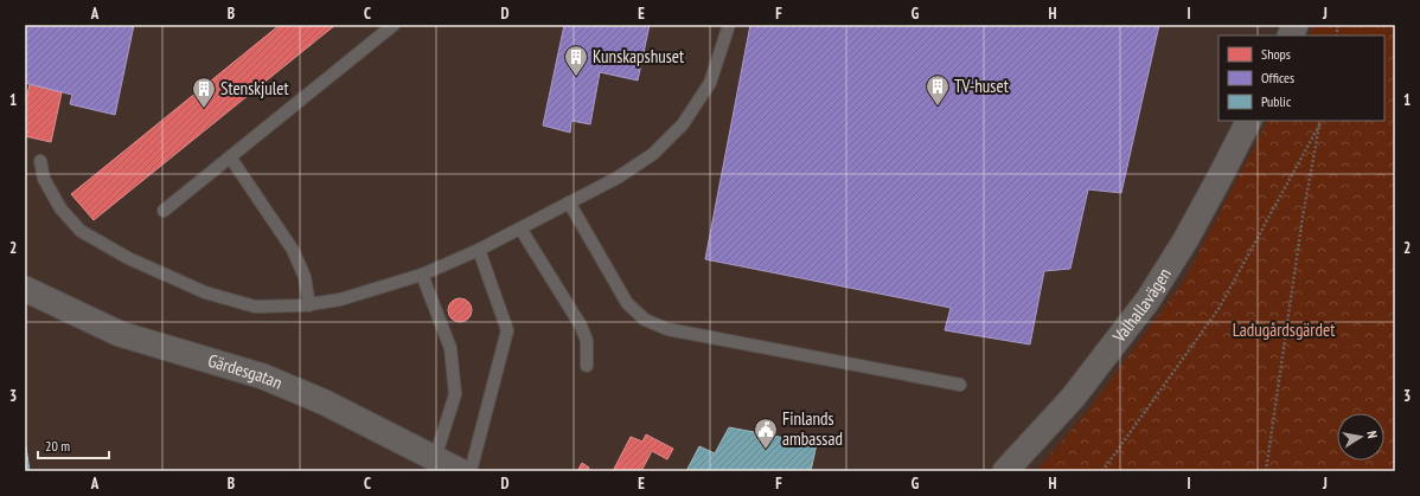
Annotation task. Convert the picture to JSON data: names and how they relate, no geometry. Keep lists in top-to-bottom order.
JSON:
{
  "streets": {
    "street": ["Valhallavägen", "Gärdesgatan"]
  },
  "parks": ["Ladugårdsgärdet"],
  "places": {
    "building": ["Kunskapshuset", "TV-huset", "Stenskjulet"],
    "public building": ["Finlands ambassad"]
  },
  "legend": ["Shops", "Offices", "Public"],
  "scale_bar": "20 m",
  "north": "right",
  "grid": {
    "columns": [
      "A",
      "B",
      "C",
      "D",
      "E",
      "F",
      "G",
      "H",
      "I",
      "J"
    ],
    "rows": ["1", "2", "3"]
  }
}
